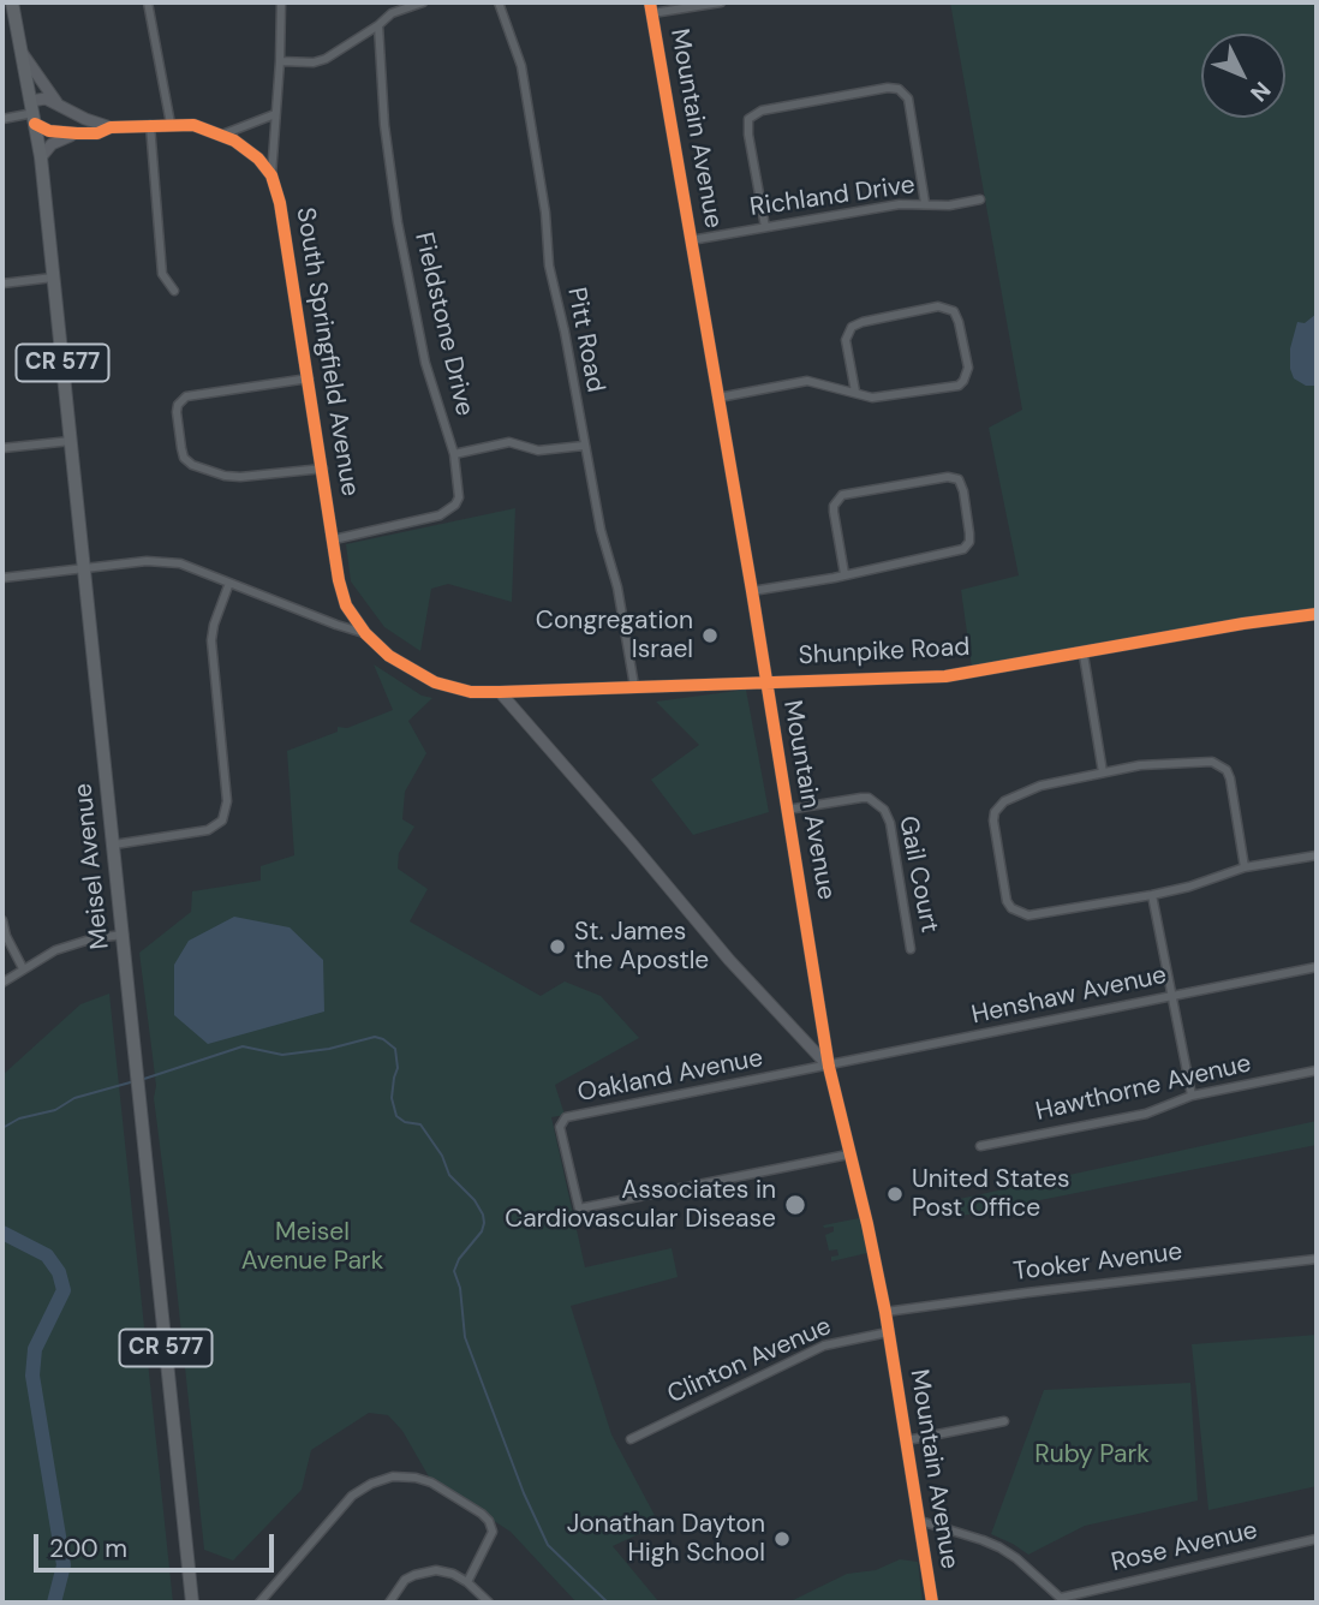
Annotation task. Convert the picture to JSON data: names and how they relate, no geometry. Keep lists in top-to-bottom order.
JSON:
{
  "streets": {
    "main road": ["CR 577", "Meisel Avenue"],
    "street": [
      "Mountain Avenue",
      "Richland Drive",
      "Fieldstone Drive",
      "Pitt Road",
      "South Springfield Avenue",
      "Shunpike Road",
      "Gail Court",
      "Henshaw Avenue",
      "Oakland Avenue",
      "Hawthorne Avenue",
      "Tooker Avenue",
      "Clinton Avenue",
      "Rose Avenue"
    ]
  },
  "crossings": [
    ["Mountain Avenue", "Richland Drive"],
    ["Mountain Avenue", "Shunpike Road"],
    ["Mountain Avenue", "Gail Court"],
    ["Mountain Avenue", "Henshaw Avenue"],
    ["Mountain Avenue", "Oakland Avenue"],
    ["Mountain Avenue", "Tooker Avenue"],
    ["Mountain Avenue", "Clinton Avenue"],
    ["Fieldstone Drive", "South Springfield Avenue"],
    ["Pitt Road", "Shunpike Road"],
    ["South Springfield Avenue", "Shunpike Road"],
    ["CR 577", "Meisel Avenue"],
    ["Henshaw Avenue", "Oakland Avenue"]
  ],
  "parks": ["Meisel Avenue Park", "Ruby Park"],
  "places": [
    "Congregation Israel",
    "St. James the Apostle",
    "United States Post Office",
    "Associates in Cardiovascular Disease",
    "Jonathan Dayton High School"
  ],
  "scale_bar": "200 m",
  "north": "bottom right"
}
